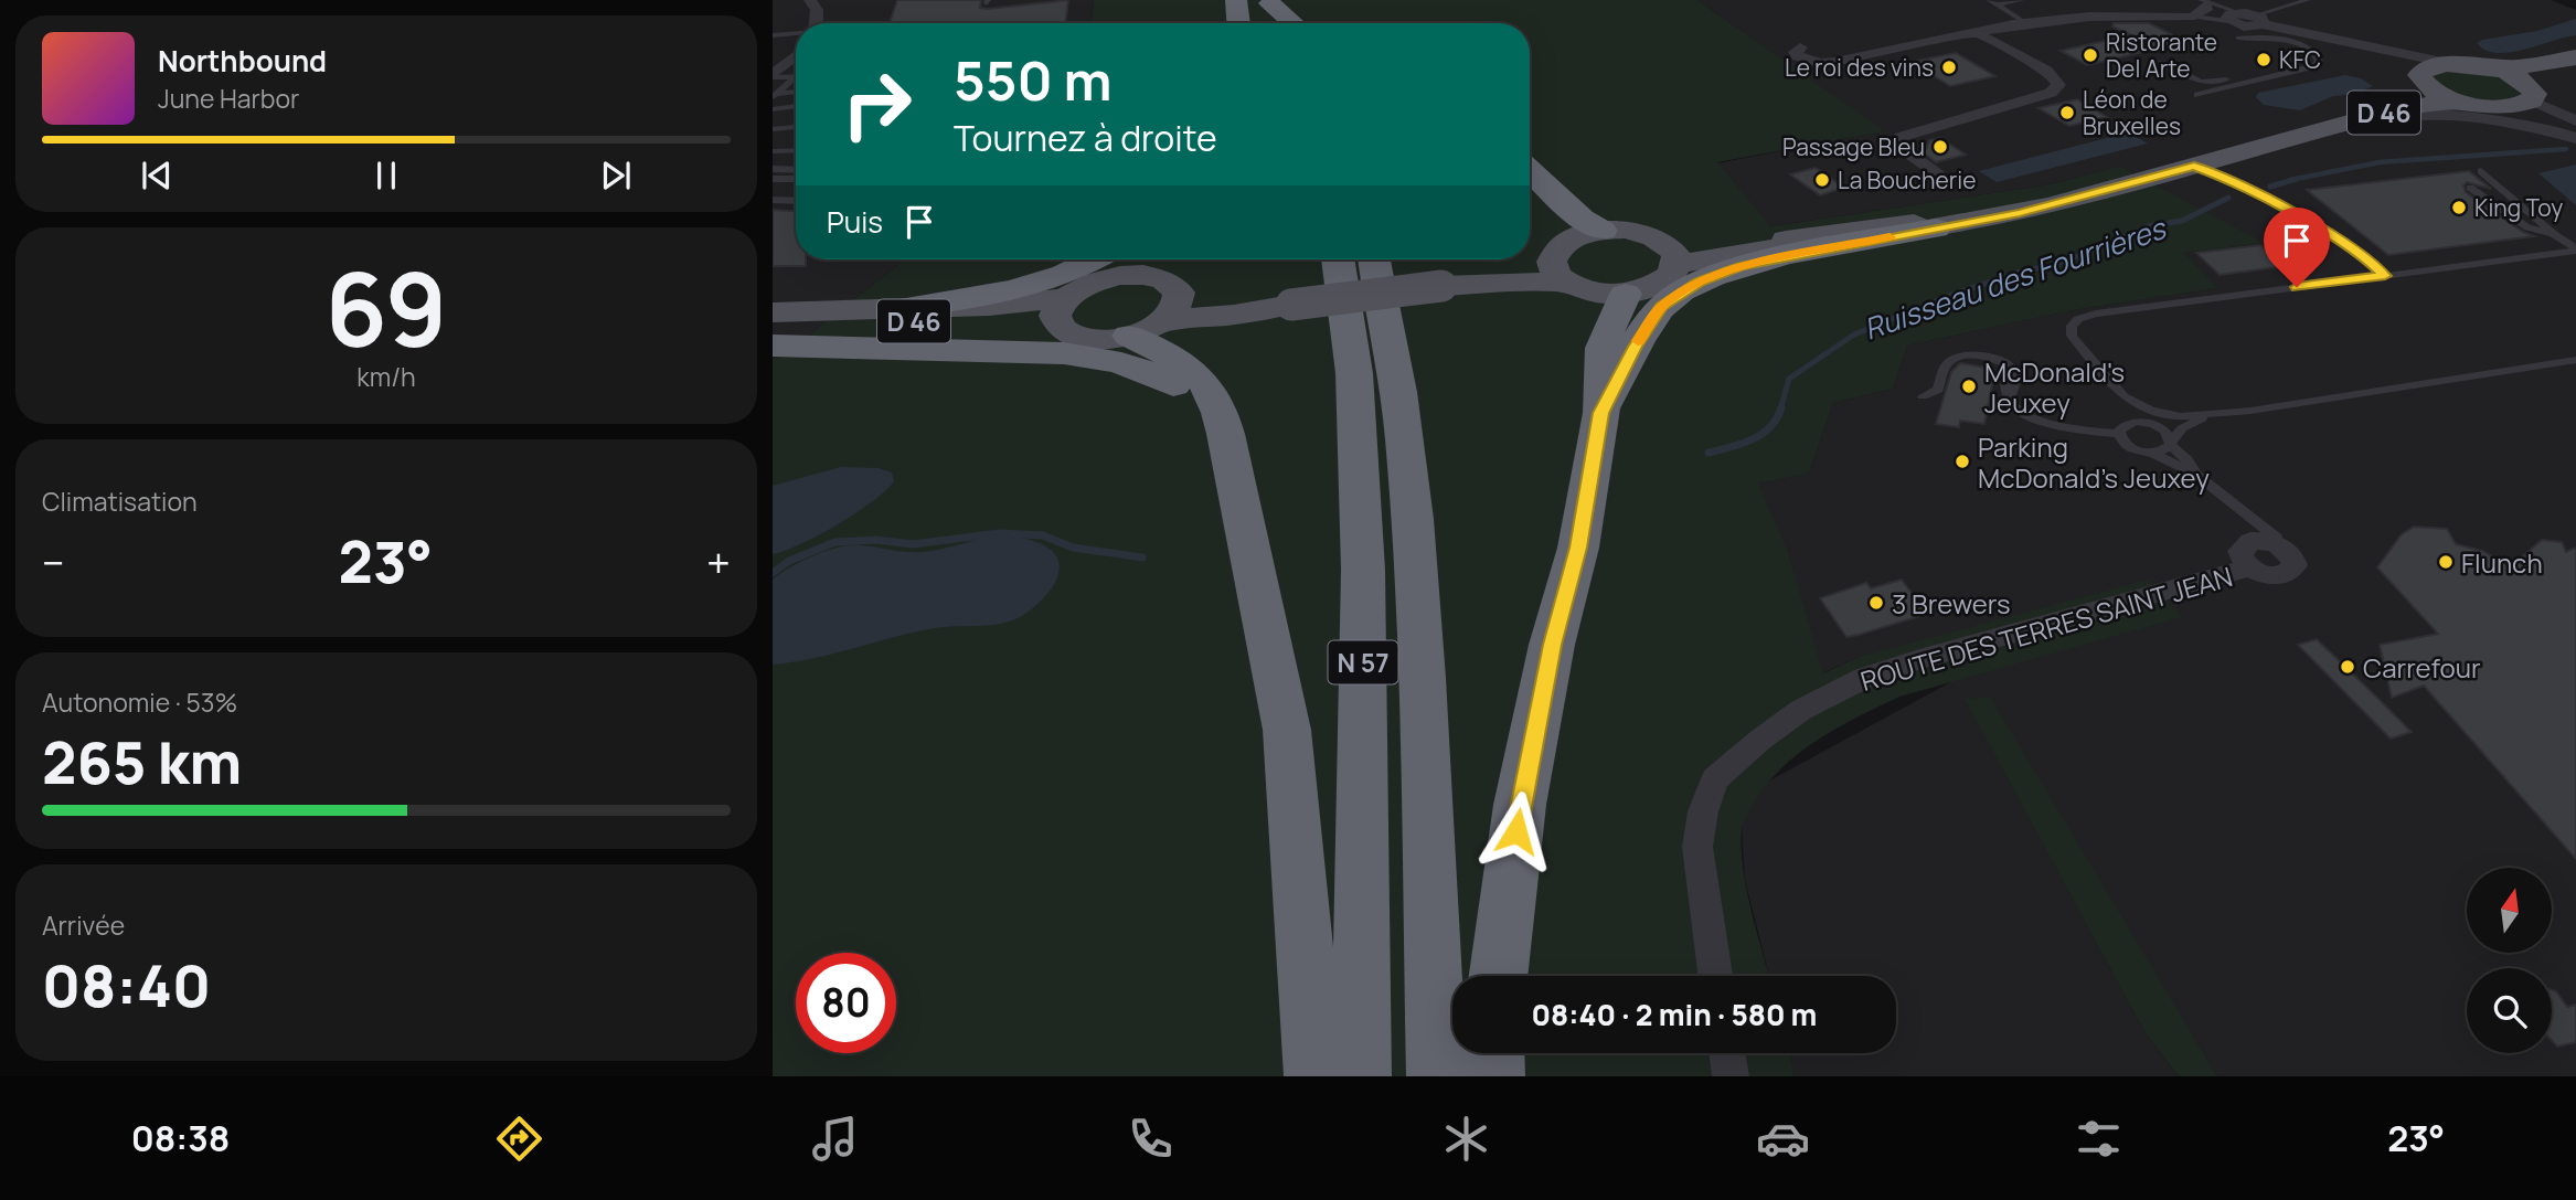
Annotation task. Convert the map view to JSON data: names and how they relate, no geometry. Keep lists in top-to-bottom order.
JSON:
{
  "streets": {
    "highway": ["N 57"],
    "main road": ["D 46"],
    "street": ["ROUTE DES TERRES SAINT JEAN"]
  },
  "water": ["Ruisseau des Fourrières"],
  "places": [
    "Ristorante Del Arte",
    "KFC",
    "Le roi des vins",
    "Léon de Bruxelles",
    "Passage Bleu",
    "La Boucherie",
    "King Toy",
    "McDonald's Jeuxey",
    "Parking McDonald's Jeuxey",
    "Flunch",
    "3 Brewers",
    "Carrefour"
  ],
  "north": "top",
  "page": {
    "turn": ["550 m", "Tournez à droite"],
    "song": ["Northbound", "June Harbor"],
    "then": "Puis",
    "tile": [
      ["69", "km/h"],
      "Climatisation",
      ["Autonomie · 53%", "265 km"],
      ["Arrivée", "08:40"]
    ],
    "heat": ["−", "23°", "+"],
    "limit": "80",
    "trip": "08:40 · 2 min · 580 m",
    "tabs": ["08:38", "23°"]
  }
}
